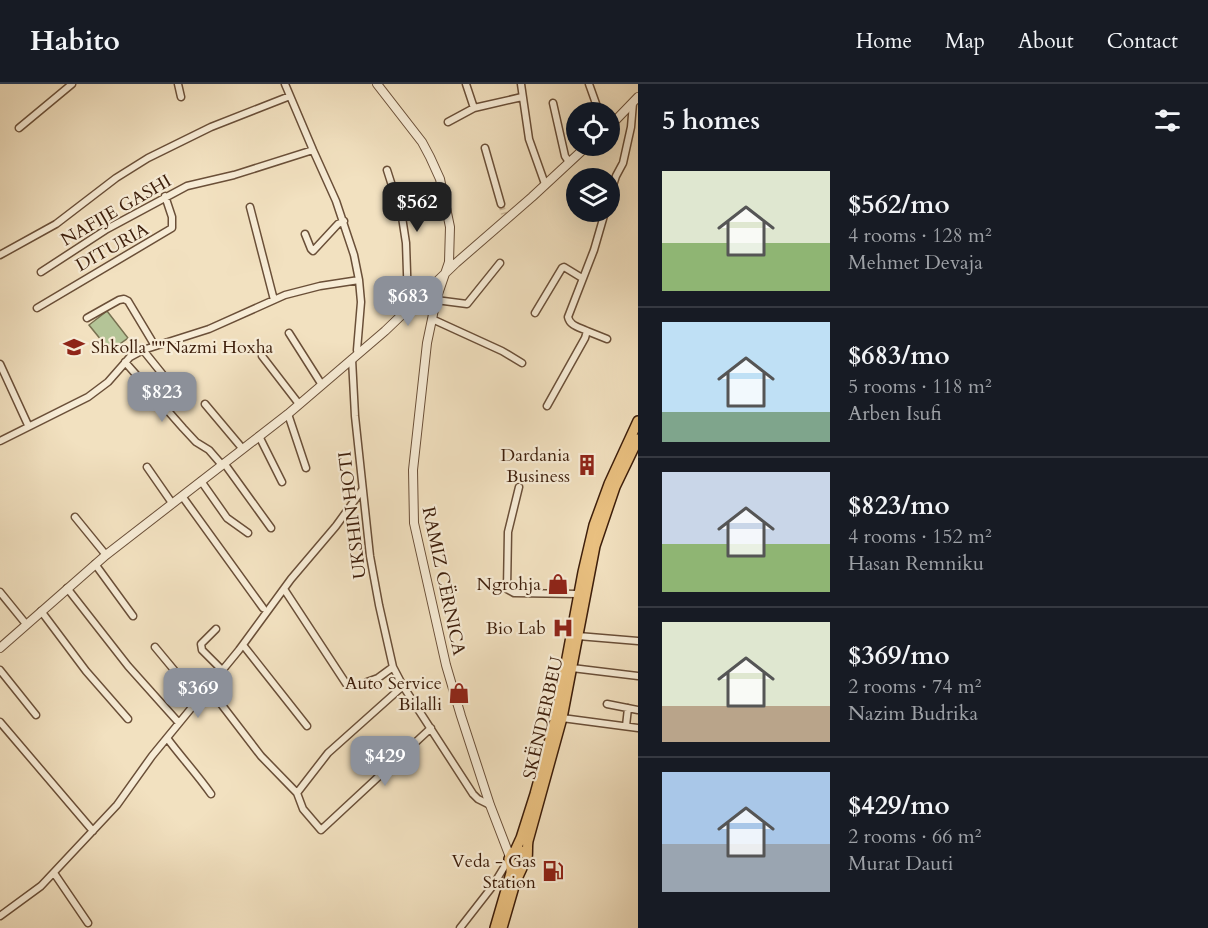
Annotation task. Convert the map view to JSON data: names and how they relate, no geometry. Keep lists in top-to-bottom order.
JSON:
{
  "streets": {
    "main road": ["SKËNDERBEU"],
    "street": [
      "NAFIJE GASHI",
      "DITURIA",
      "UKSHIN HOTI",
      "RAMIZ CËRNICA"
    ]
  },
  "crossings": [
    ["NAFIJE GASHI", "DITURIA"],
    ["NAFIJE GASHI", "UKSHIN HOTI"],
    ["UKSHIN HOTI", "RAMIZ CËRNICA"],
    ["RAMIZ CËRNICA", "SKËNDERBEU"]
  ],
  "places": {
    "school or university": ["Shkolla \"\"Nazmi Hoxha"],
    "building": ["Dardania Business"],
    "shop": ["Ngrohja", "Auto Service Bilalli"],
    "hospital": ["Bio Lab"],
    "fuel station": ["Veda - Gas Station"]
  },
  "page": {
    "header": "Habito",
    "nav": [
      "Home",
      "Map",
      "About",
      "Contact"
    ],
    "heading": "5 homes",
    "list": [
      {
        "name": "$562/mo",
        "note": "4 rooms · 128 m² · Mehmet Devaja"
      },
      {
        "name": "$683/mo",
        "note": "5 rooms · 118 m² · Arben Isufi"
      },
      {
        "name": "$823/mo",
        "note": "4 rooms · 152 m² · Hasan Remniku"
      },
      {
        "name": "$369/mo",
        "note": "2 rooms · 74 m² · Nazim Budrika"
      },
      {
        "name": "$429/mo",
        "note": "2 rooms · 66 m² · Murat Dauti"
      }
    ],
    "price": [
      "$562",
      "$683",
      "$823",
      "$369",
      "$429"
    ]
  }
}
